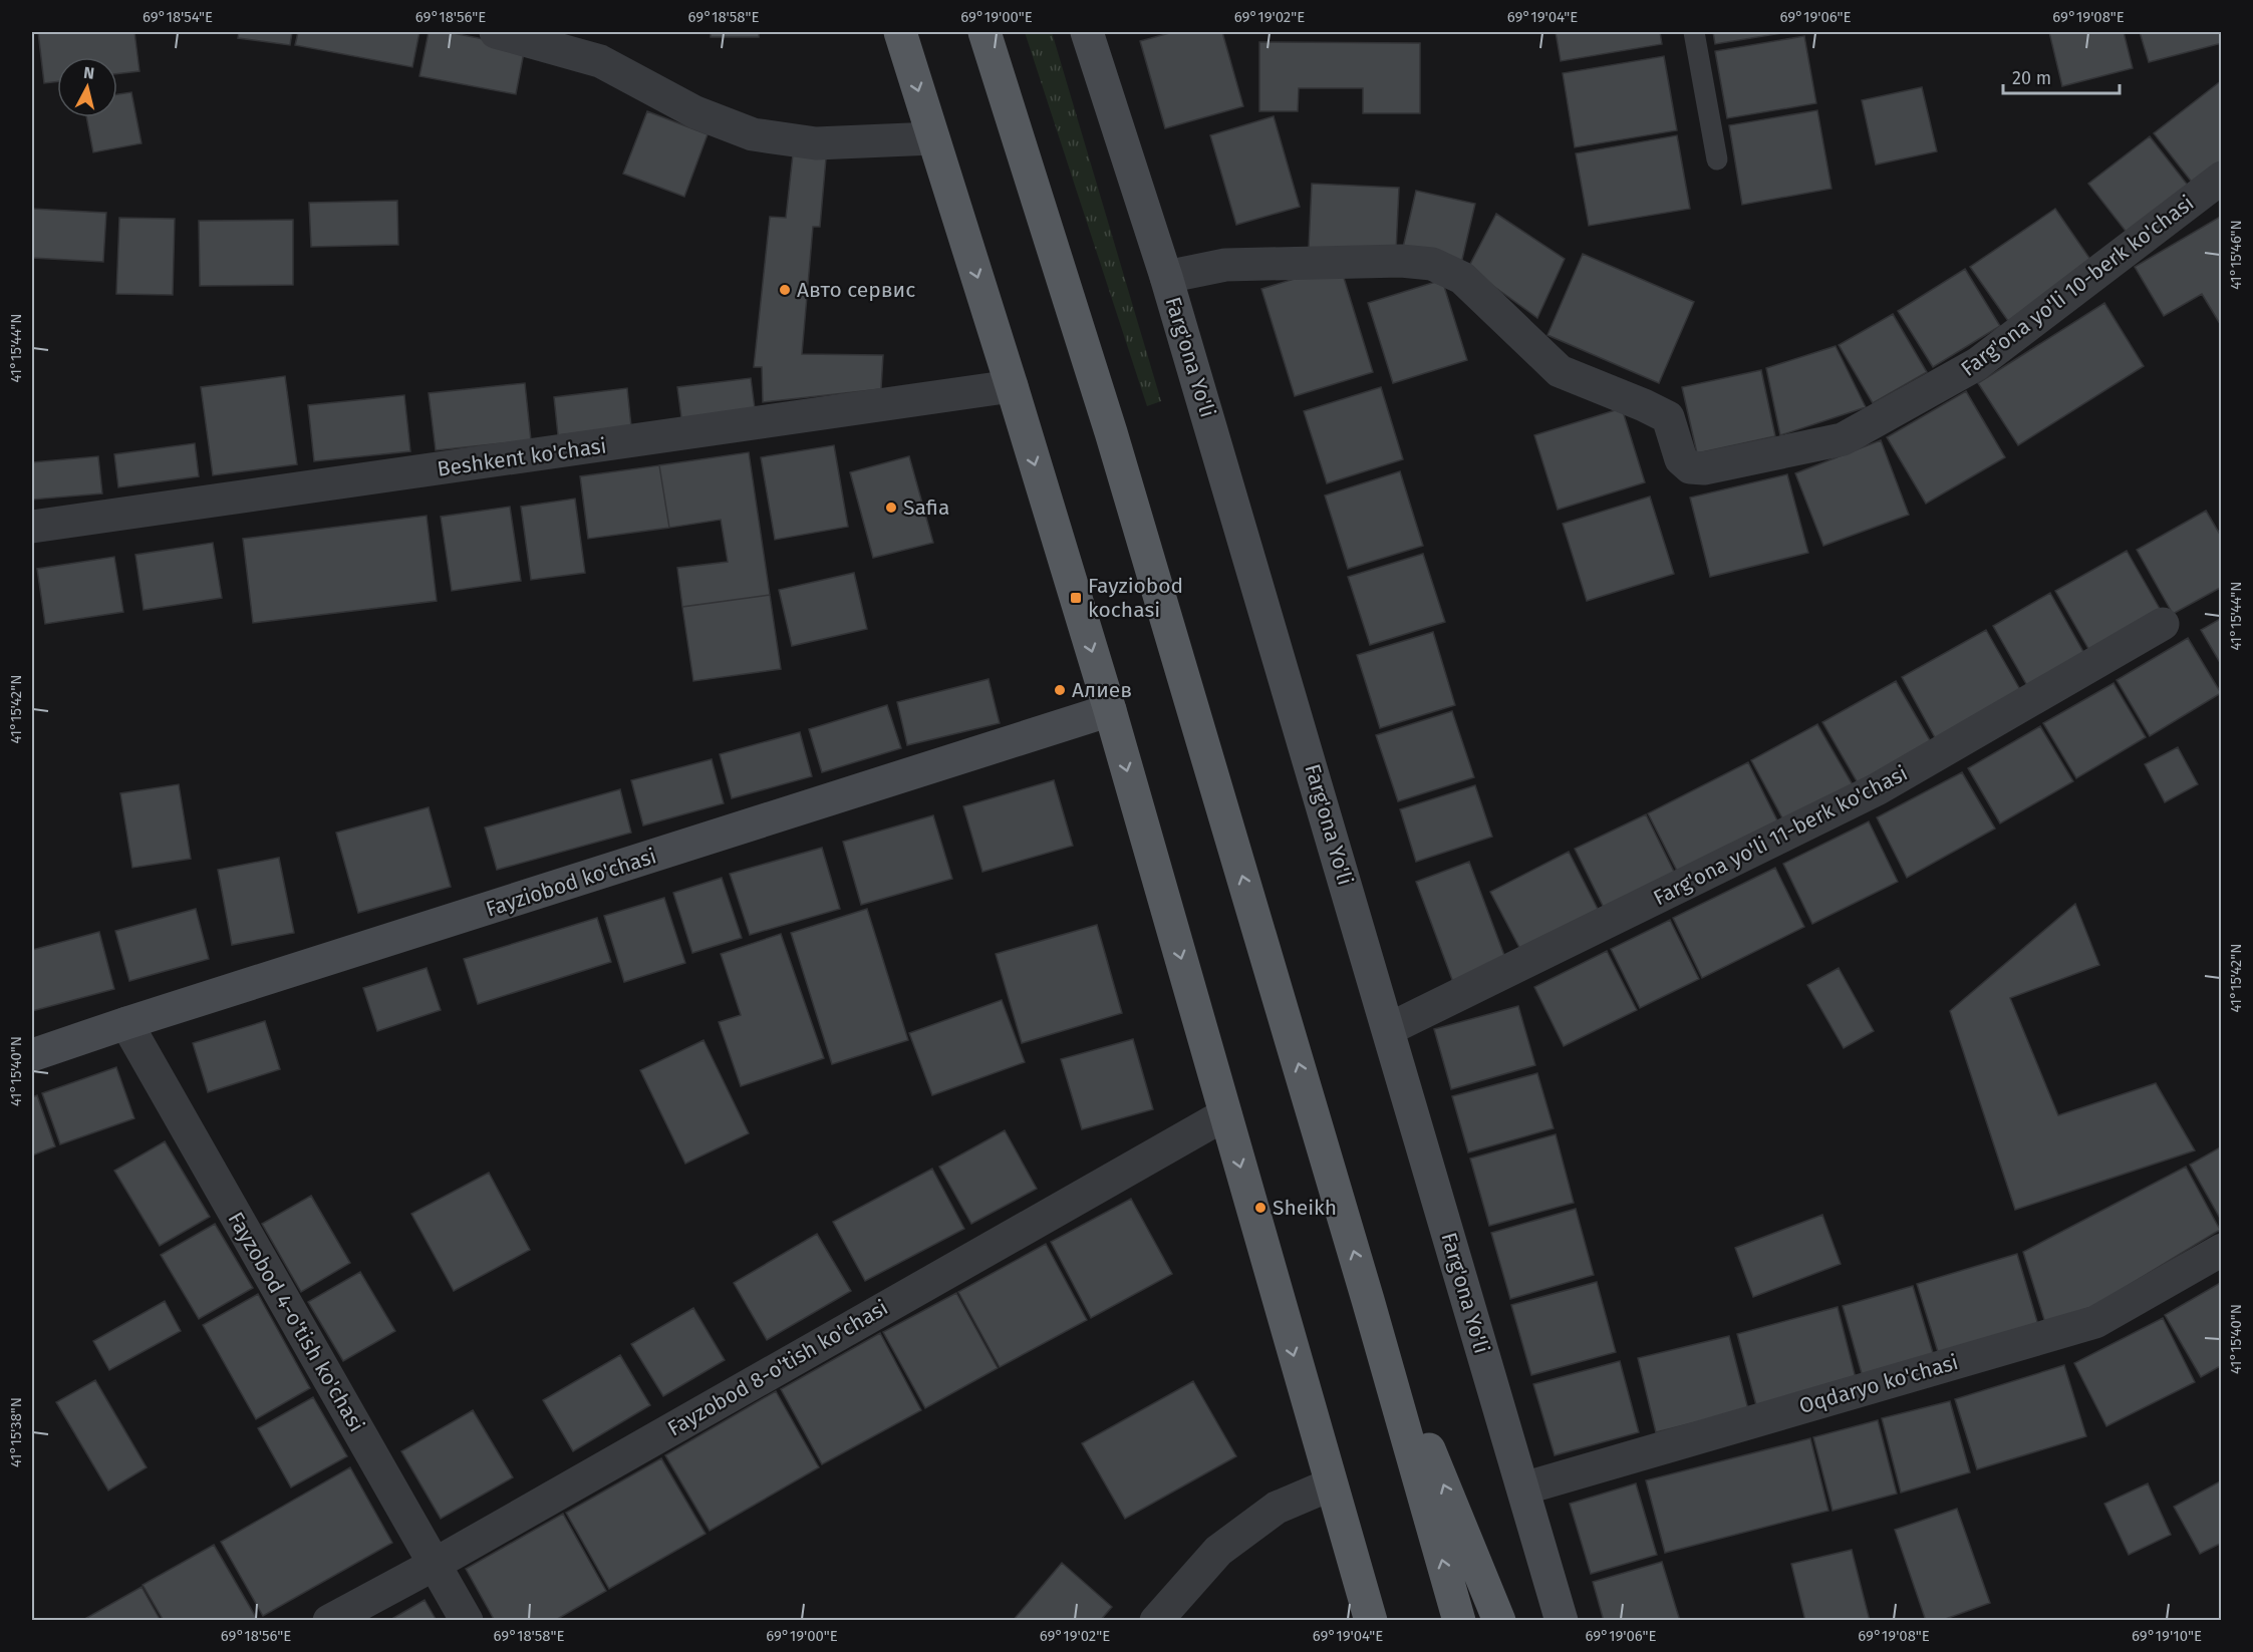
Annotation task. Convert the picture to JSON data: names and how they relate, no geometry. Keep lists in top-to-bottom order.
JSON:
{
  "streets": {
    "street": [
      "Farg'ona yo'li 10-berk ko'chasi",
      "Farg'ona Yo'li",
      "Beshkent ko'chasi",
      "Farg'ona yo'li 11-berk ko'chasi",
      "Fayziobod ko'chasi",
      "Fayzobod 4-o'tish ko'chasi",
      "Fayzobod 8-o'tish ko'chasi",
      "Oqdaryo ko'chasi"
    ]
  },
  "crossings": [
    ["Farg'ona yo'li 10-berk ko'chasi", "Farg'ona Yo'li"],
    ["Farg'ona Yo'li", "Farg'ona yo'li 11-berk ko'chasi"],
    ["Farg'ona Yo'li", "Oqdaryo ko'chasi"],
    ["Fayziobod ko'chasi", "Fayzobod 4-o'tish ko'chasi"],
    ["Fayzobod 4-o'tish ko'chasi", "Fayzobod 8-o'tish ko'chasi"]
  ],
  "places": {
    "other": [
      "Авто сервис",
      "Safia",
      "Алиев",
      "Sheikh"
    ],
    "transit": ["Fayziobod kochasi"]
  },
  "scale_bar": "20 m",
  "north": "top",
  "coordinates": [
    "69°18'54\"E",
    "69°18'56\"E",
    "69°18'58\"E",
    "69°19'00\"E",
    "69°19'02\"E",
    "69°19'04\"E",
    "69°19'06\"E",
    "69°19'08\"E",
    "41°15'46\"N",
    "41°15'44\"N",
    "41°15'42\"N",
    "41°15'40\"N",
    "41°15'38\"N",
    "69°19'10\"E"
  ]
}
